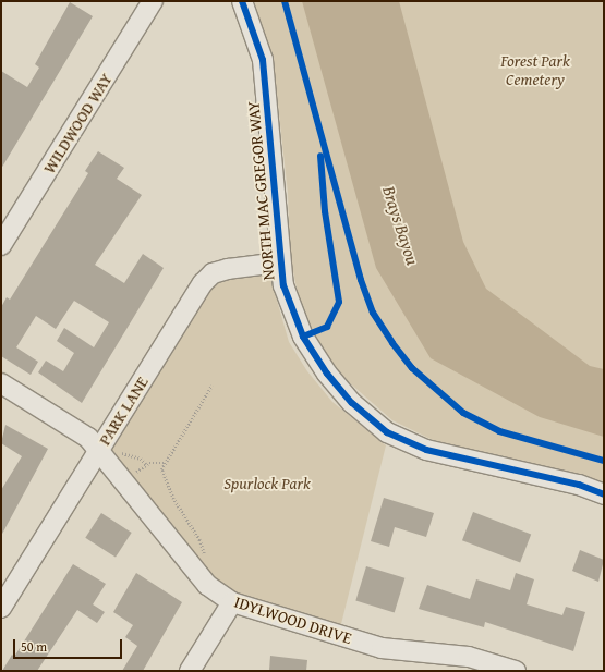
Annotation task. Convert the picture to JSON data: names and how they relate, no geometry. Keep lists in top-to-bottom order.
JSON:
{
  "streets": {
    "street": [
      "WILDWOOD WAY",
      "NORTH MAC GREGOR WAY",
      "PARK LANE",
      "IDYLWOOD DRIVE"
    ]
  },
  "crossings": [
    ["NORTH MAC GREGOR WAY", "PARK LANE"],
    ["PARK LANE", "IDYLWOOD DRIVE"]
  ],
  "water": ["Brays Bayou"],
  "parks": ["Forest Park Cemetery", "Spurlock Park"],
  "scale_bar": "50 m"
}
